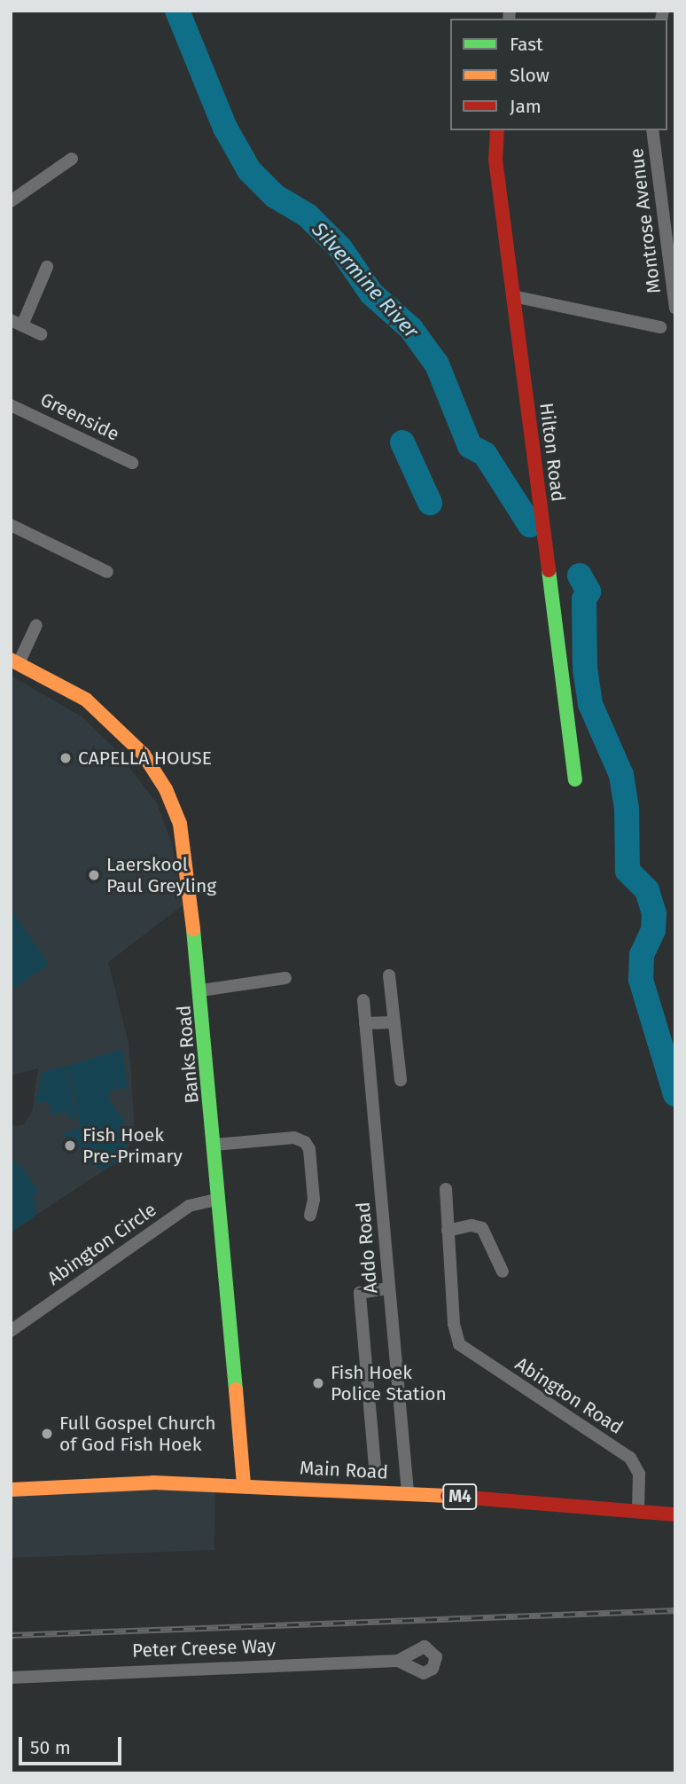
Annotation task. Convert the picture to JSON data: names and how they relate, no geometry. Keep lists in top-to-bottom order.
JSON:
{
  "streets": {
    "street": [
      "Montrose Avenue",
      "Greenside",
      "Hilton Road",
      "Banks Road",
      "Abington Circle",
      "Addo Road",
      "Abington Road",
      "Main Road",
      "M4",
      "Peter Creese Way"
    ]
  },
  "crossings": [
    ["Banks Road", "Abington Circle"],
    ["Banks Road", "Main Road"],
    ["Addo Road", "Main Road"],
    ["Abington Road", "Main Road"]
  ],
  "water": ["Silvermine River"],
  "places": [
    "CAPELLA HOUSE",
    "Laerskool Paul Greyling",
    "Fish Hoek Pre-Primary",
    "Fish Hoek Police Station",
    "Full Gospel Church of God Fish Hoek"
  ],
  "legend": ["Fast", "Slow", "Jam"],
  "scale_bar": "50 m"
}
